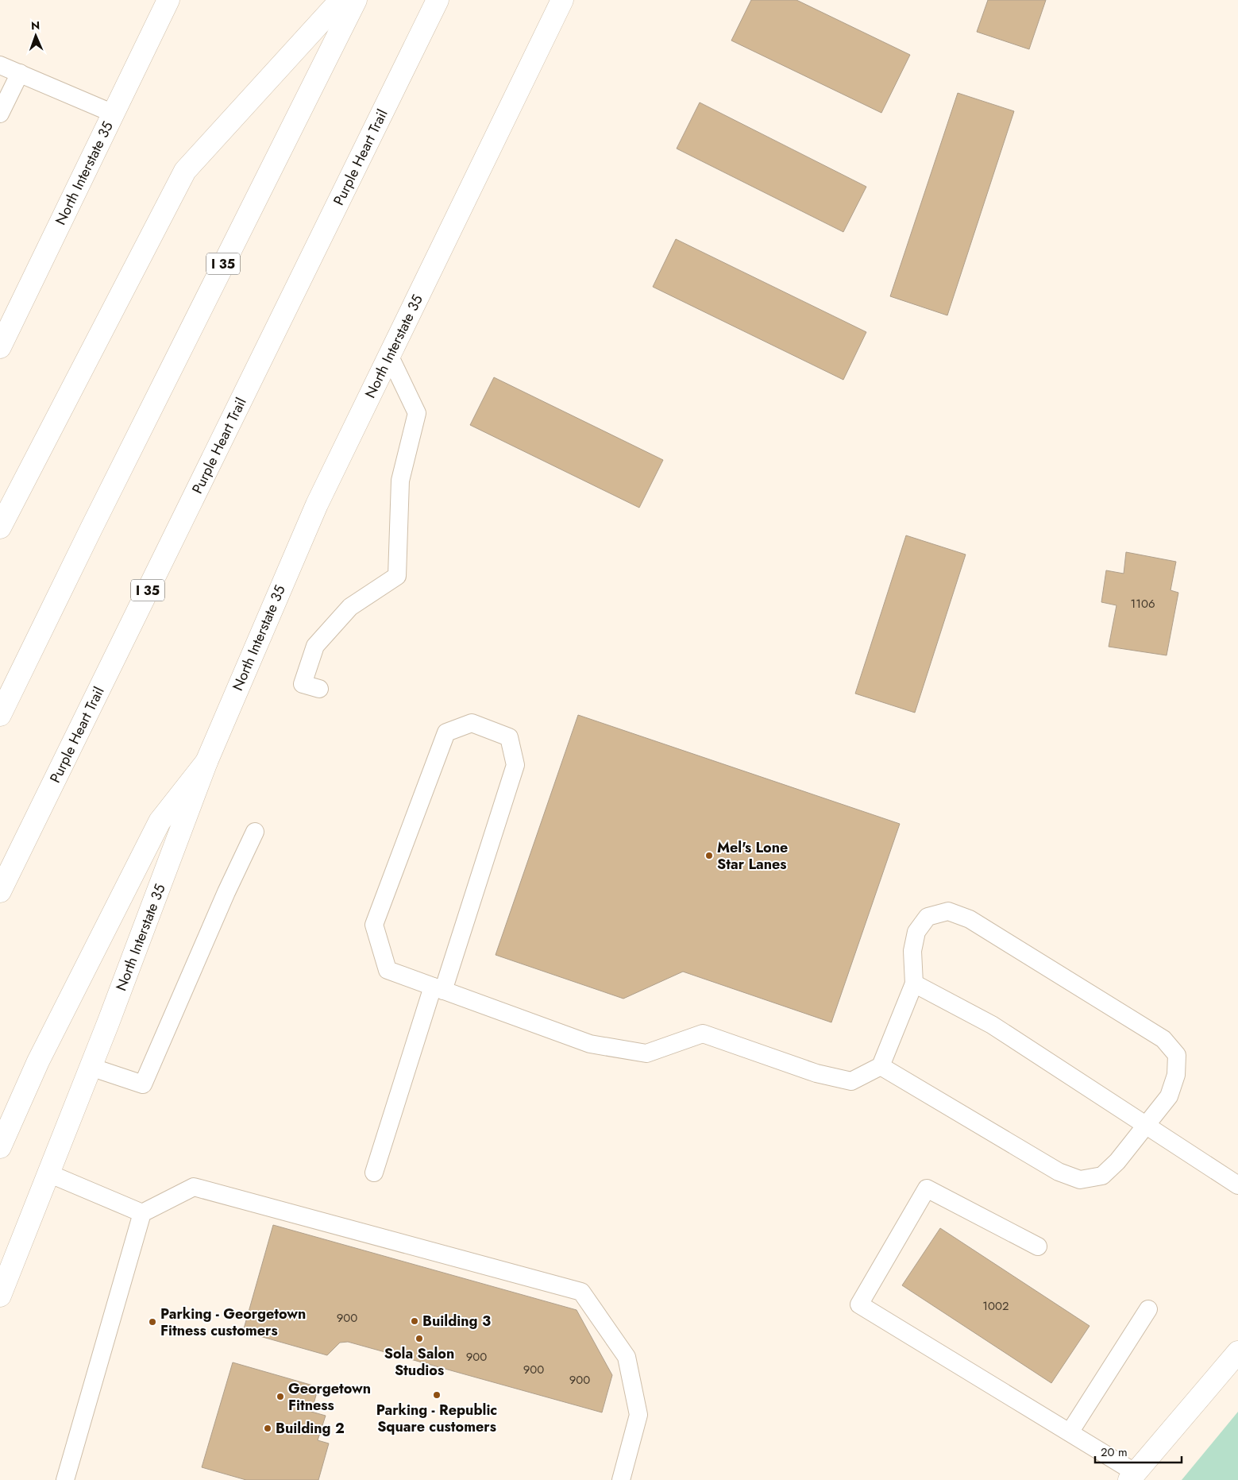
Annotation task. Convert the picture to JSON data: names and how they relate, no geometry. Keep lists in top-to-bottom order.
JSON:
{
  "streets": {
    "main road": ["Purple Heart Trail", "North Interstate 35", "I 35"]
  },
  "places": [
    "Mel's Lone Star Lanes",
    "Building 3",
    "Parking - Georgetown Fitness customers",
    "Sola Salon Studios",
    "Parking - Republic Square customers",
    "Georgetown Fitness",
    "Building 2"
  ],
  "house_numbers": [
    "1106",
    "1002",
    "900",
    "900",
    "900",
    "900"
  ],
  "scale_bar": "20 m",
  "north": "top"
}
